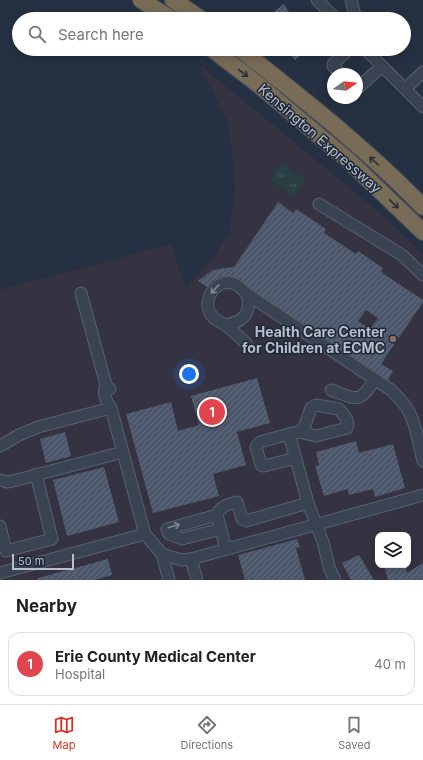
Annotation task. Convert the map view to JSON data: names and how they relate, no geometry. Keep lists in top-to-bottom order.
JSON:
{
  "streets": {
    "highway": ["Kensington Expressway"]
  },
  "places": ["Health Care Center for Children at ECMC"],
  "scale_bar": "50 m",
  "north": "right",
  "page": {
    "search": "Search here",
    "pins": "1",
    "scale": "50 m",
    "heading": "Nearby",
    "list": [
      {
        "mark": "1",
        "name": "Erie County Medical Center",
        "note": "Hospital",
        "value": "40 m"
      }
    ],
    "nav": ["Map", "Directions", "Saved"]
  }
}
